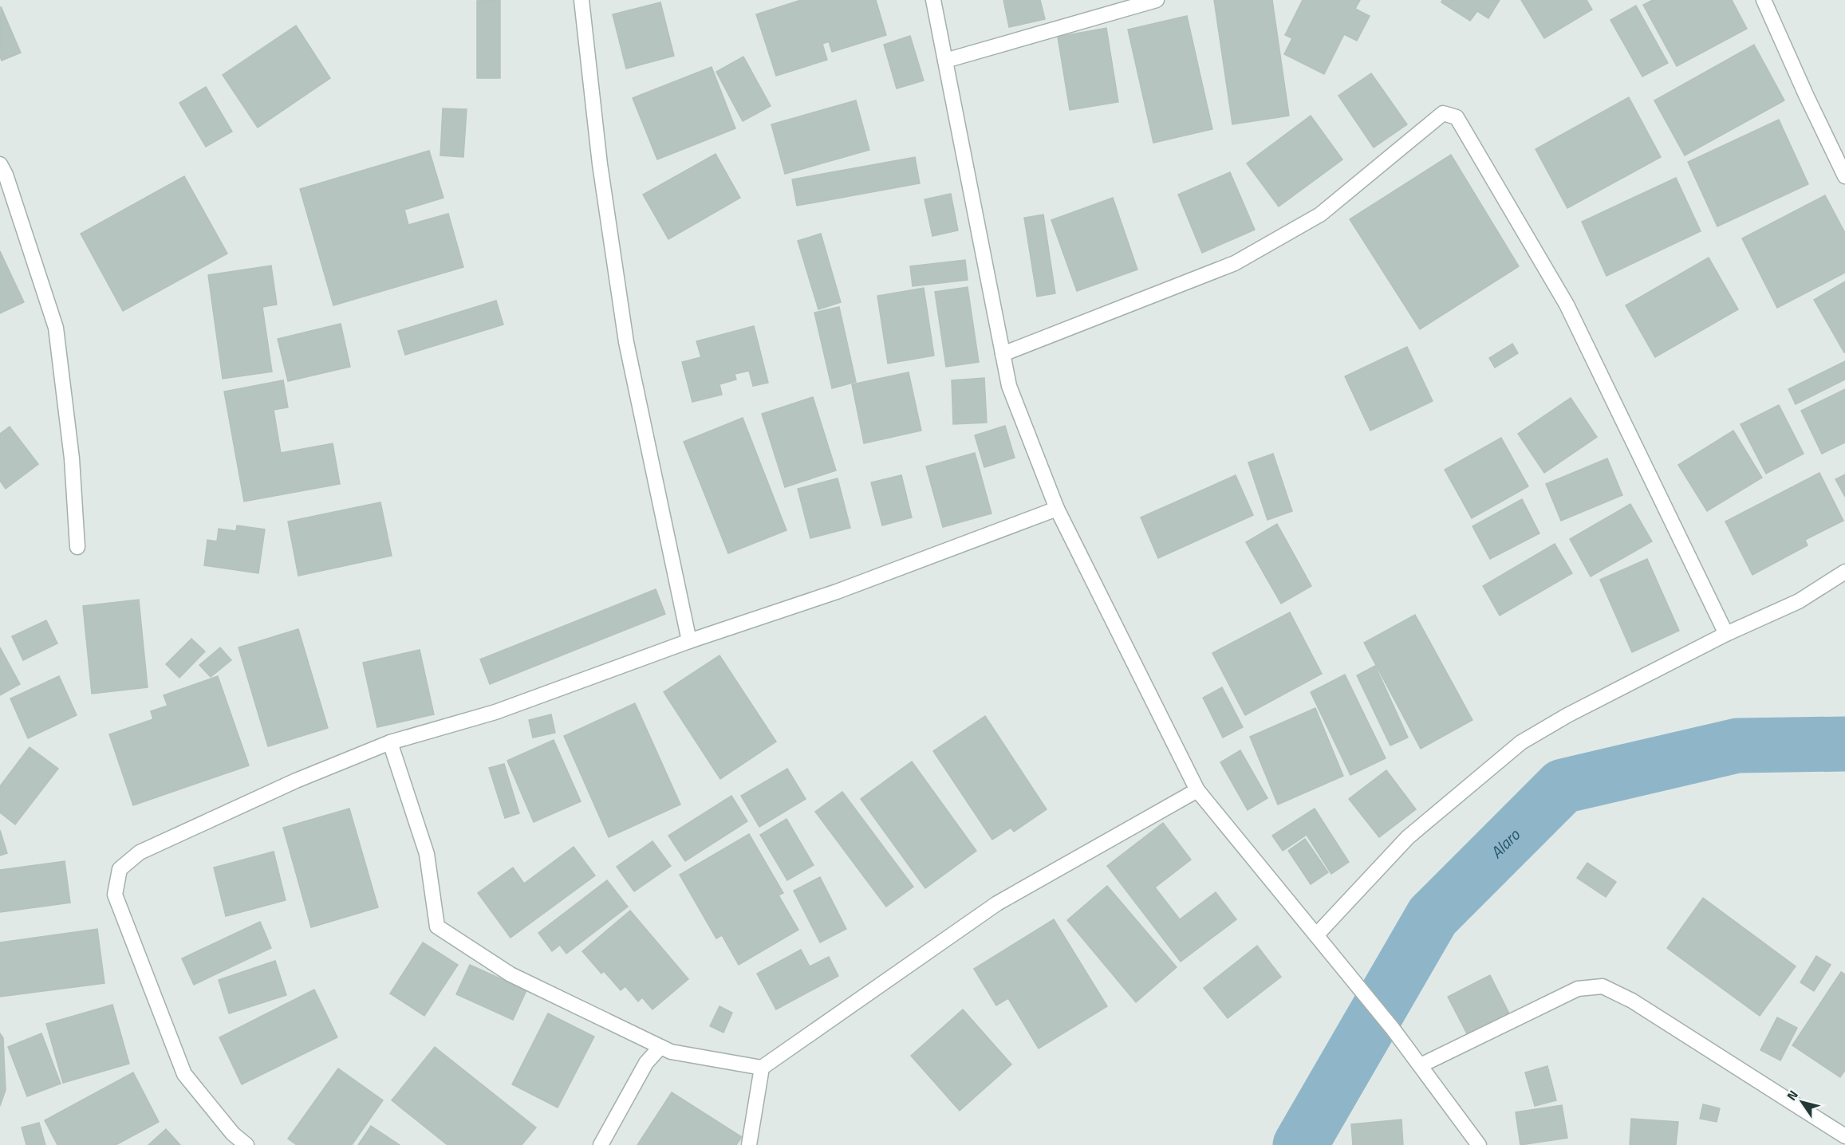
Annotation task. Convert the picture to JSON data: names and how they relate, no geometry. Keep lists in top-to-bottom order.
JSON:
{
  "water": ["Alaro"],
  "north": "top left"
}
